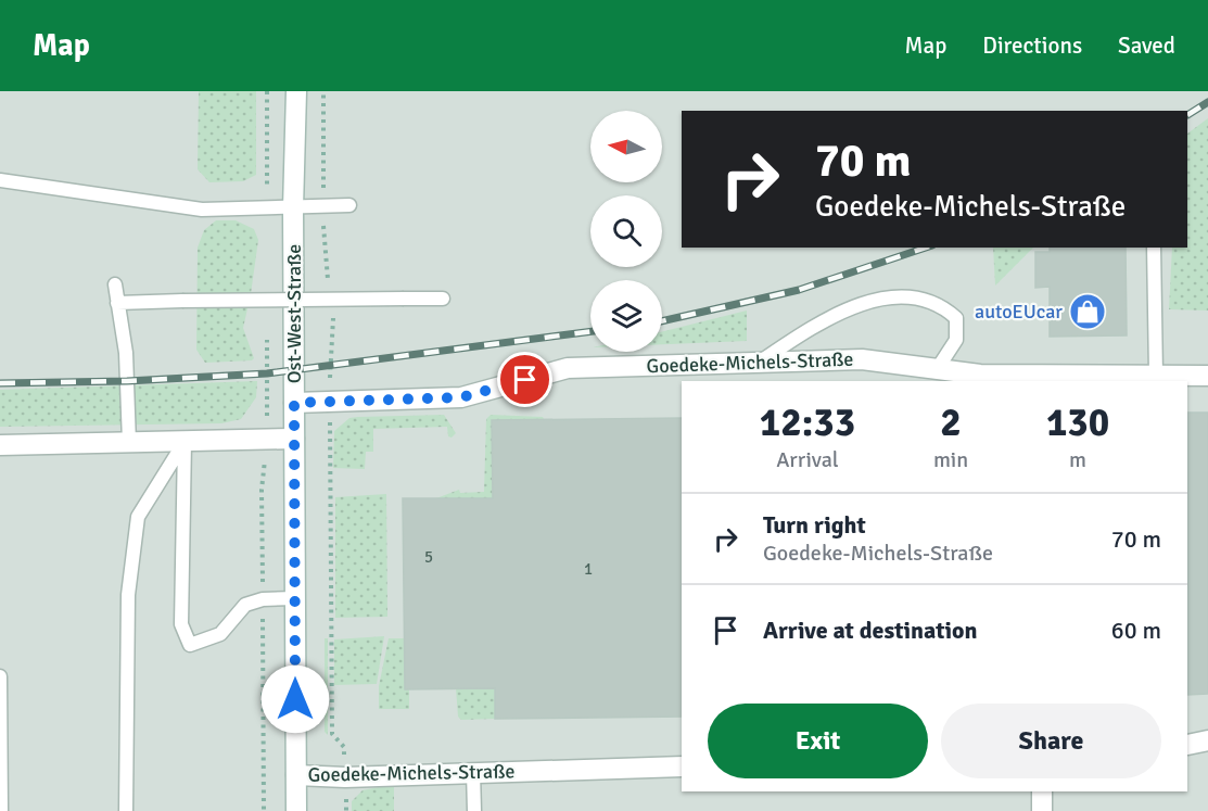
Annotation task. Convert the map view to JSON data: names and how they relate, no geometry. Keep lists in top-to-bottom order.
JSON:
{
  "streets": {
    "street": ["Ost-West-Straße", "Goedeke-Michels-Straße"]
  },
  "crossings": [
    ["Ost-West-Straße", "Goedeke-Michels-Straße"]
  ],
  "places": {
    "shop": ["autoEUcar"]
  },
  "house_numbers": ["5", "1"],
  "north": "left",
  "page": {
    "header": "Map",
    "nav": ["Map", "Directions", "Saved"],
    "turn": ["70 m", "Goedeke-Michels-Straße"],
    "eta": [
      "12:33",
      "Arrival",
      "2",
      "min",
      "130",
      "m"
    ],
    "list": [
      {
        "name": "Turn right",
        "note": "Goedeke-Michels-Straße",
        "value": "70 m"
      },
      {
        "name": "Arrive at destination",
        "value": "60 m"
      }
    ],
    "buttons": ["Exit", "Share"]
  }
}
